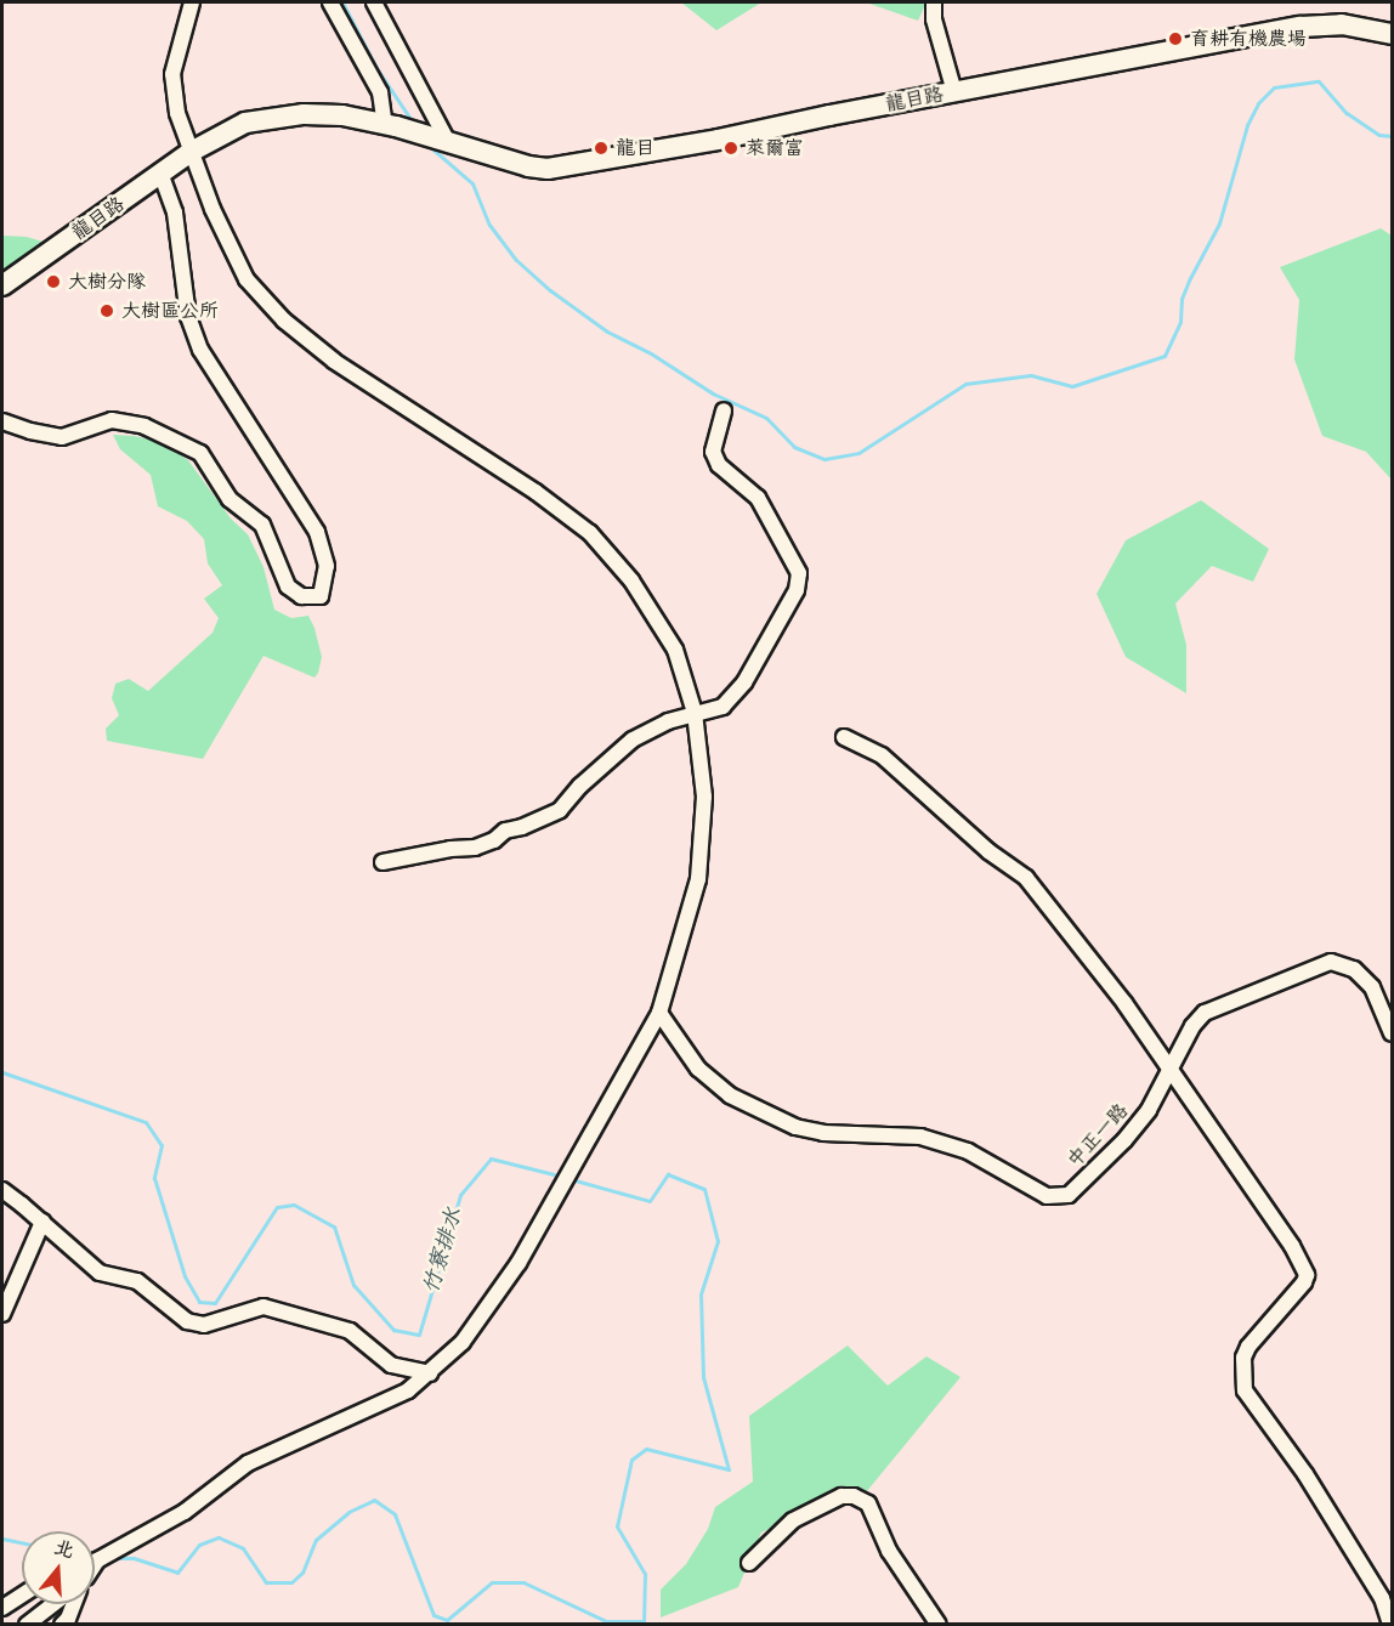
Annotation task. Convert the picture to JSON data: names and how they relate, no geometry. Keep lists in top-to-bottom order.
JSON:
{
  "streets": {
    "street": ["龍目路", "中正一路"]
  },
  "water": ["竹寮排水"],
  "places": [
    "育耕有機農場",
    "龍目",
    "萊爾富",
    "大樹分隊",
    "大樹區公所"
  ],
  "north": "top"
}
